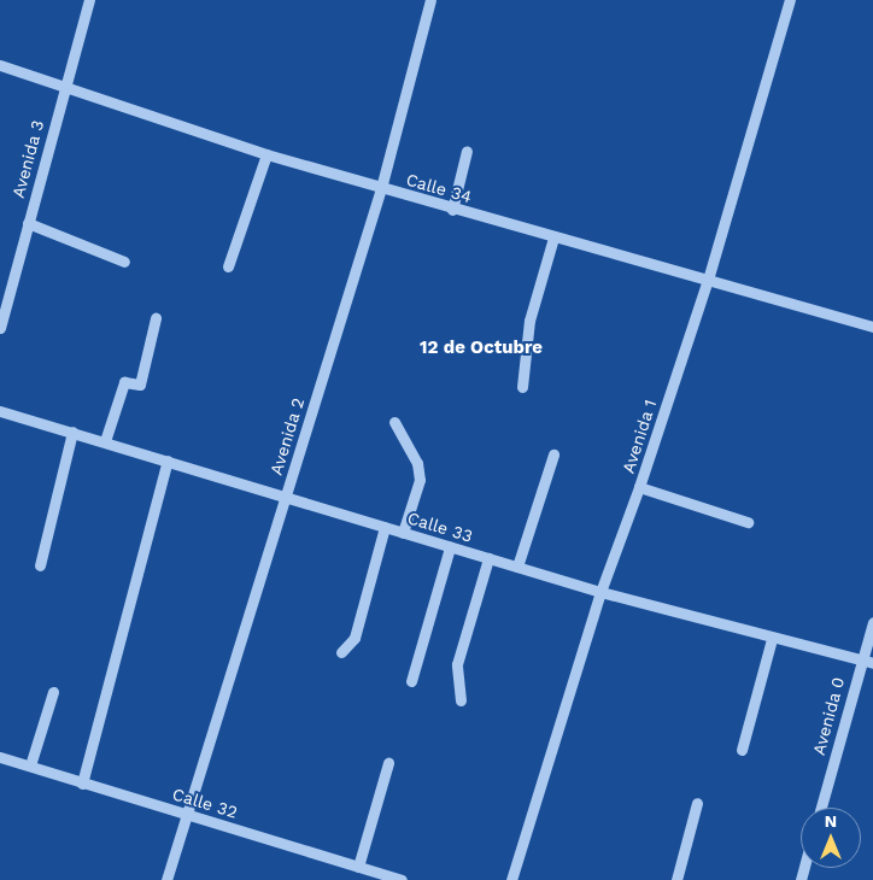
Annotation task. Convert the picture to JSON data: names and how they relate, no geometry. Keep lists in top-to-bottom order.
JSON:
{
  "streets": {
    "street": [
      "Avenida 3",
      "Calle 34",
      "Avenida 2",
      "Avenida 1",
      "Calle 33",
      "Avenida 0",
      "Calle 32"
    ]
  },
  "crossings": [
    ["Avenida 3", "Calle 34"],
    ["Calle 34", "Avenida 2"],
    ["Calle 34", "Avenida 1"],
    ["Avenida 2", "Calle 33"],
    ["Avenida 2", "Calle 32"],
    ["Avenida 1", "Calle 33"],
    ["Calle 33", "Avenida 0"]
  ],
  "districts": ["12 de Octubre"],
  "north": "top"
}
